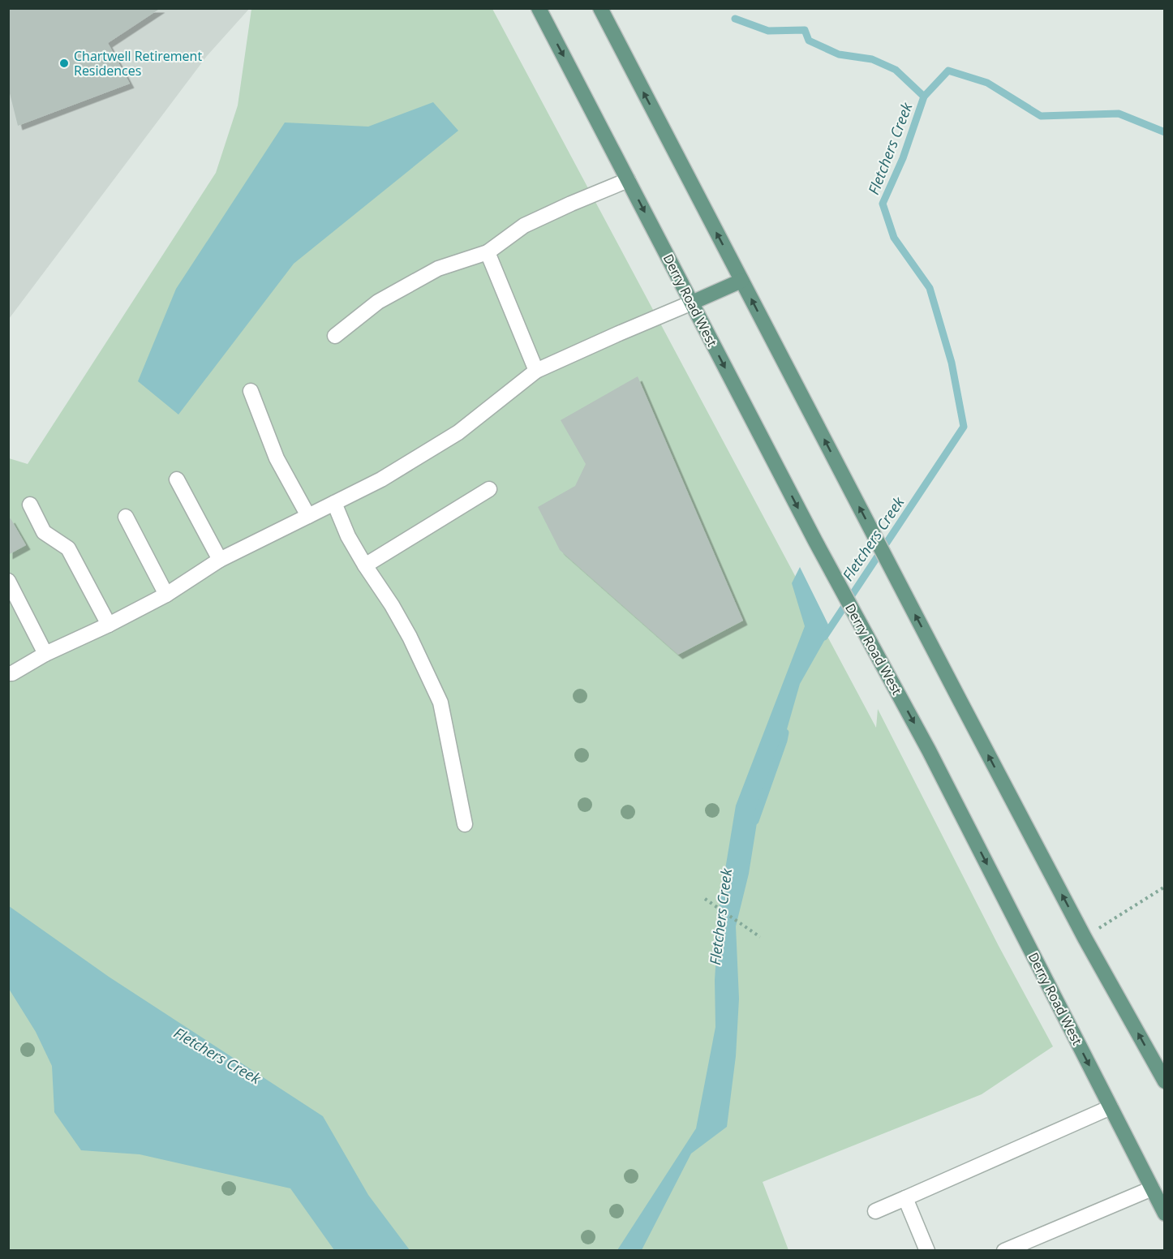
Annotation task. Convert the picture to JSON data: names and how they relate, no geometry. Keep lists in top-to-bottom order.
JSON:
{
  "streets": {
    "main road": ["Derry Road West"]
  },
  "water": ["Fletchers Creek"],
  "places": ["Chartwell Retirement Residences"]
}
